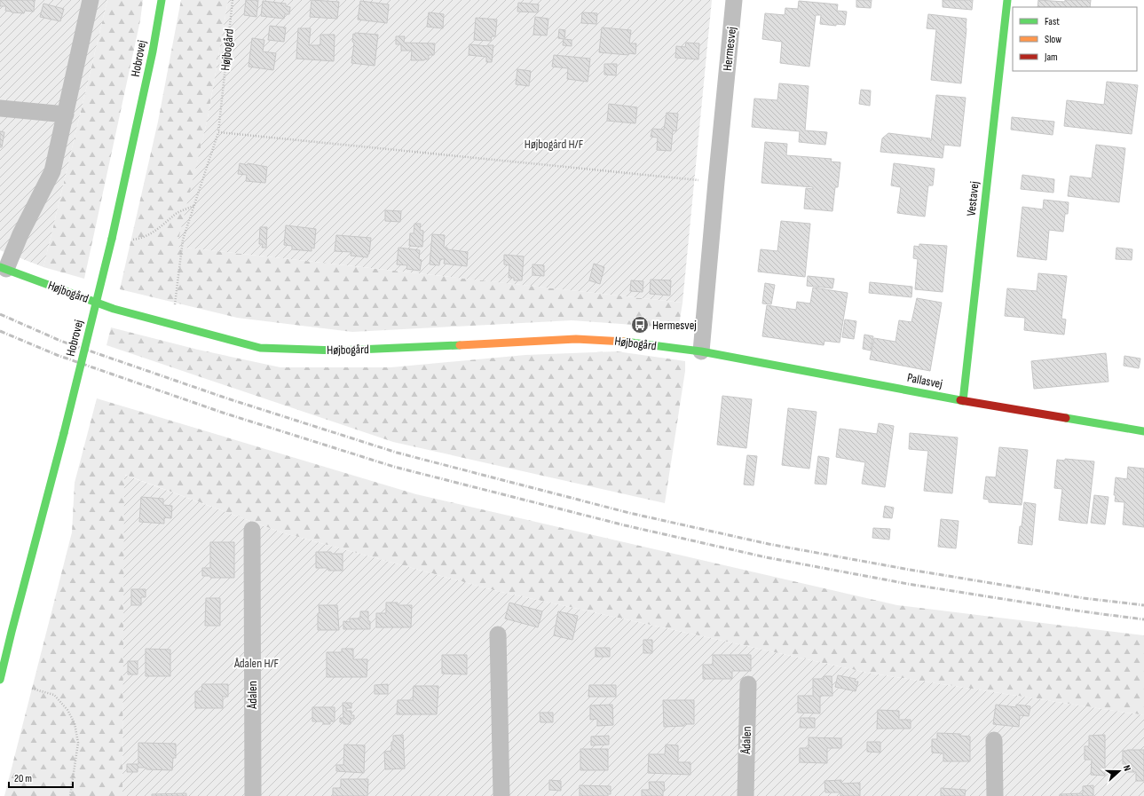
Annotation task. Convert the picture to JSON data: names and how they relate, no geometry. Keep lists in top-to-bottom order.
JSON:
{
  "streets": {
    "street": [
      "Hermesvej",
      "Højbogård",
      "Hobrovej",
      "Vestavej",
      "Pallasvej",
      "Ådalen"
    ]
  },
  "crossings": [
    ["Hermesvej", "Højbogård"],
    ["Hermesvej", "Pallasvej"],
    ["Højbogård", "Pallasvej"],
    ["Vestavej", "Pallasvej"]
  ],
  "parks": ["Højbogård H/F", "Ådalen H/F"],
  "places": {
    "bus stop": ["Hermesvej"]
  },
  "legend": ["Fast", "Slow", "Jam"],
  "scale_bar": "20 m",
  "north": "right"
}
